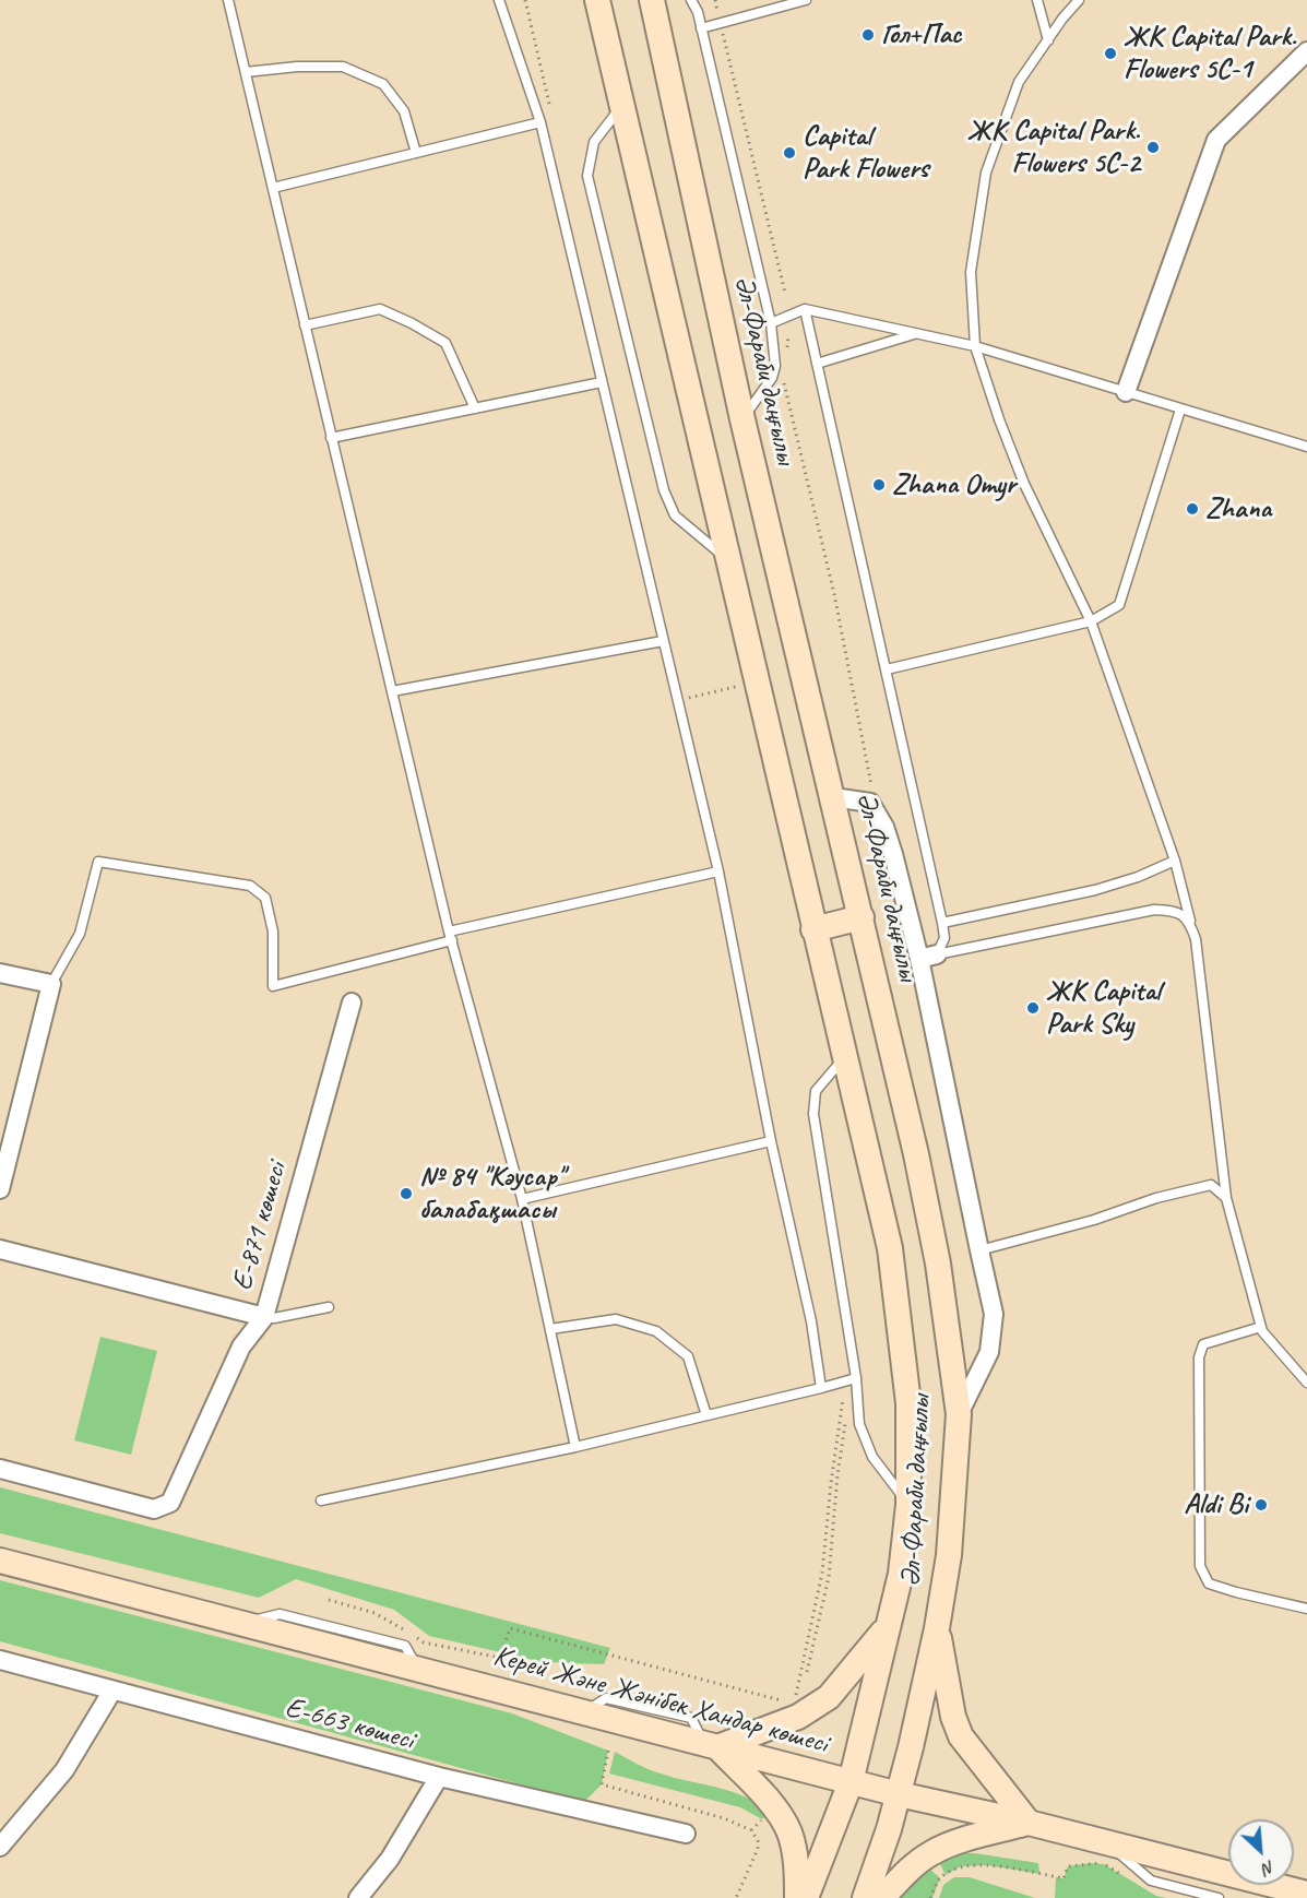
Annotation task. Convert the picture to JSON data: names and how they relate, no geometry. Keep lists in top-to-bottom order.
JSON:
{
  "streets": {
    "main road": ["Әл-Фараби даңғылы", "Керей Және Жәнібек Хандар көшесі"],
    "street": ["Е-871 көшесі", "Е-663 көшесі"]
  },
  "crossings": [
    ["Әл-Фараби даңғылы", "Керей Және Жәнібек Хандар көшесі"]
  ],
  "places": [
    "Гол+Пас",
    "ЖК Capital Park. Flowers 5C-1",
    "ЖК Capital Park. Flowers 5C-2",
    "Capital Park Flowers",
    "Zhana Omyr",
    "Zhana",
    "ЖК Capital Park Sky",
    "№ 84 \"Кәусар\" балабақшасы",
    "Aldi Bi"
  ],
  "north": "bottom right"
}
